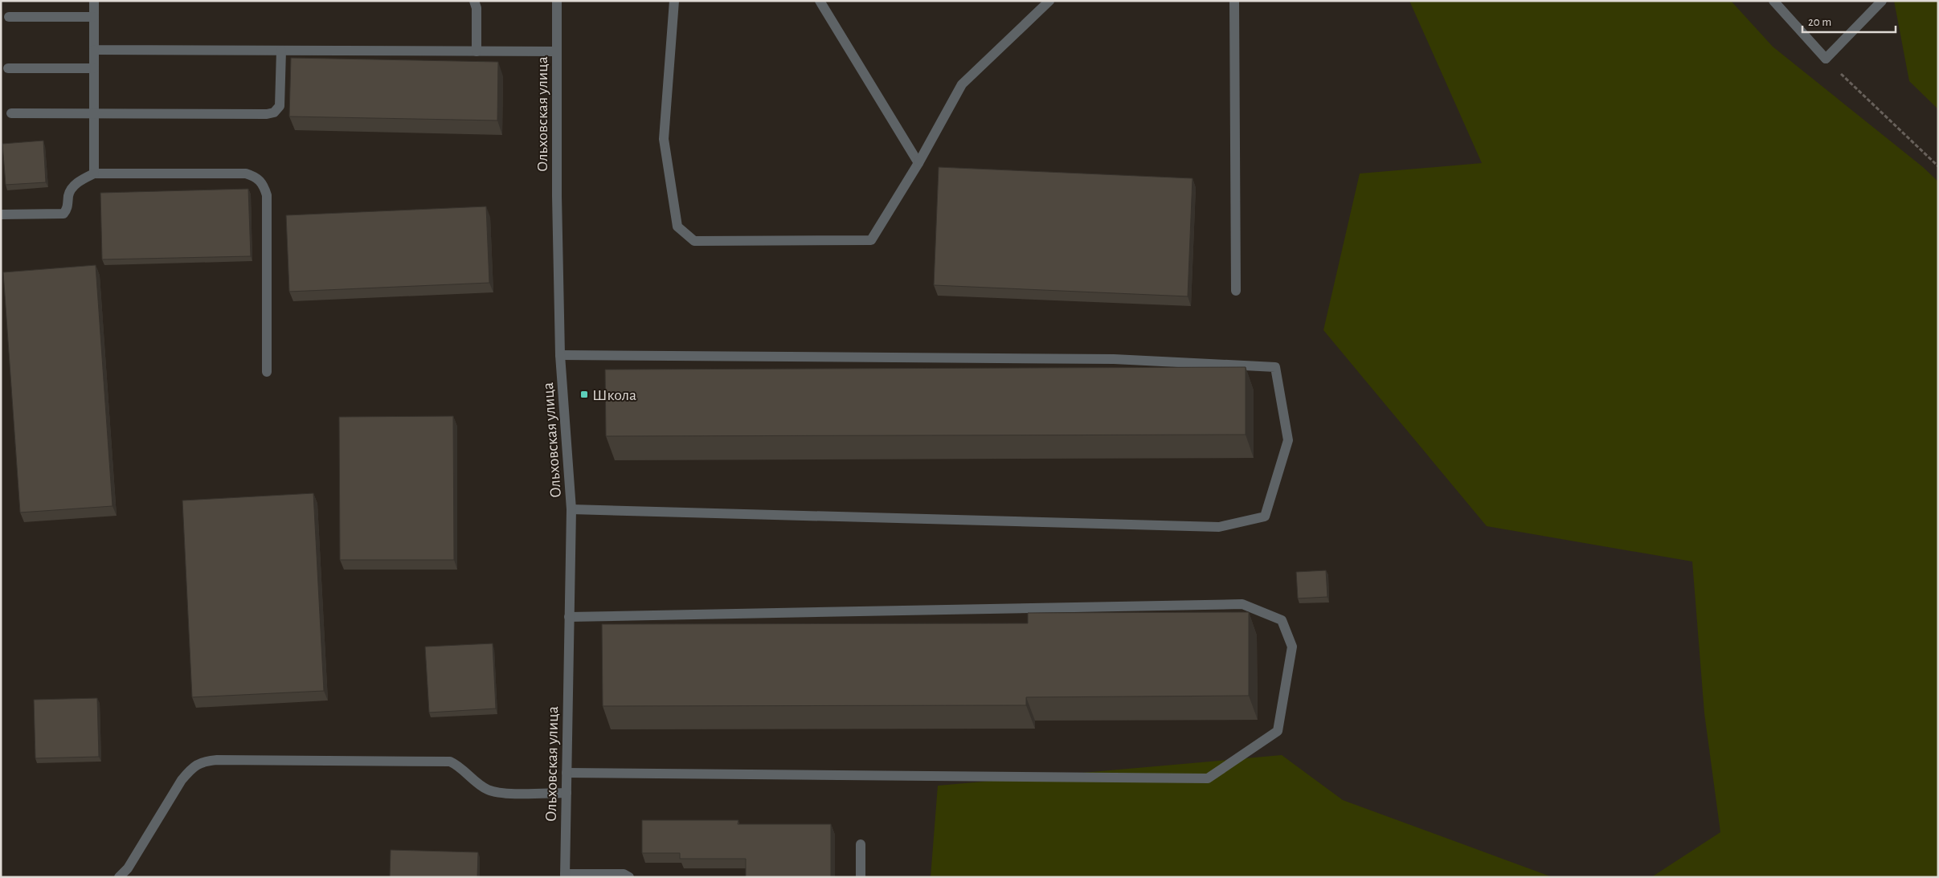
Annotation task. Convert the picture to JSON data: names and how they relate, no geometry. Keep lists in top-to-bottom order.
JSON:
{
  "streets": {
    "street": ["Ольховская улица"]
  },
  "places": {
    "transit": ["Школа"]
  },
  "scale_bar": "20 m"
}
